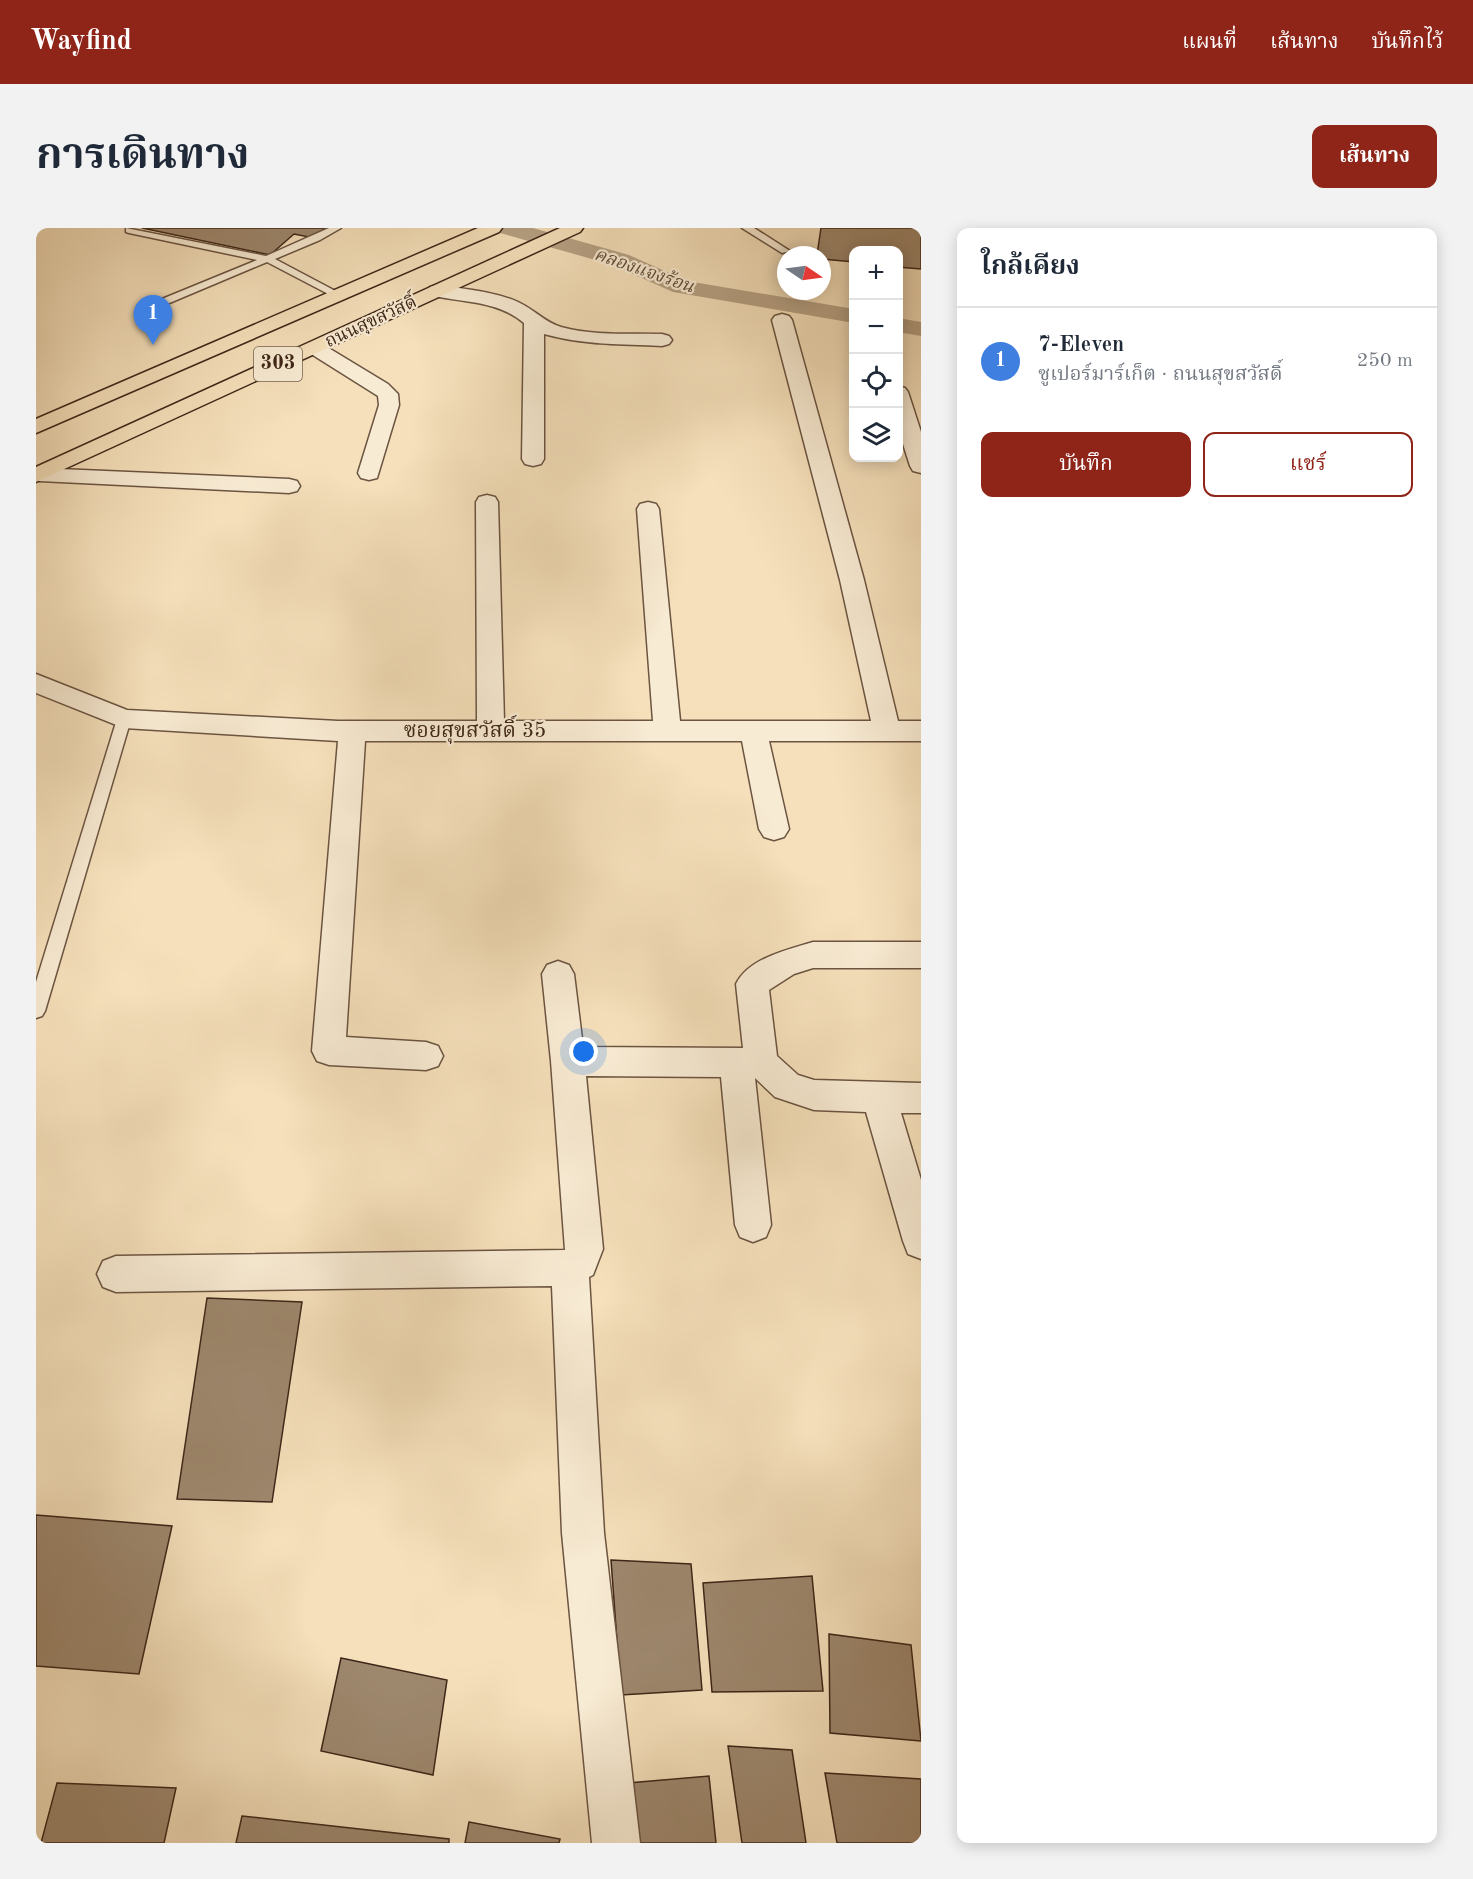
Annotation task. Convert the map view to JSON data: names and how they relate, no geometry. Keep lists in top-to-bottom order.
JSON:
{
  "streets": {
    "main road": ["ถนนสุขสวัสดิ์", "303"],
    "street": ["ซอยสุขสวัสดิ์ 35"]
  },
  "water": ["คลองแจงร้อน"],
  "north": "right",
  "page": {
    "header": "Wayfind",
    "nav": ["แผนที่", "เส้นทาง", "บันทึกไว้"],
    "title": "การเดินทาง",
    "buttons": [
      "เส้นทาง",
      ["บันทึก", "แชร์"]
    ],
    "heading": "ใกล้เคียง",
    "map_buttons": ["+", "−"],
    "pins": "1",
    "list": [
      {
        "mark": "1",
        "name": "7-Eleven",
        "note": "ซูเปอร์มาร์เก็ต · ถนนสุขสวัสดิ์",
        "value": "250 m"
      }
    ]
  }
}
